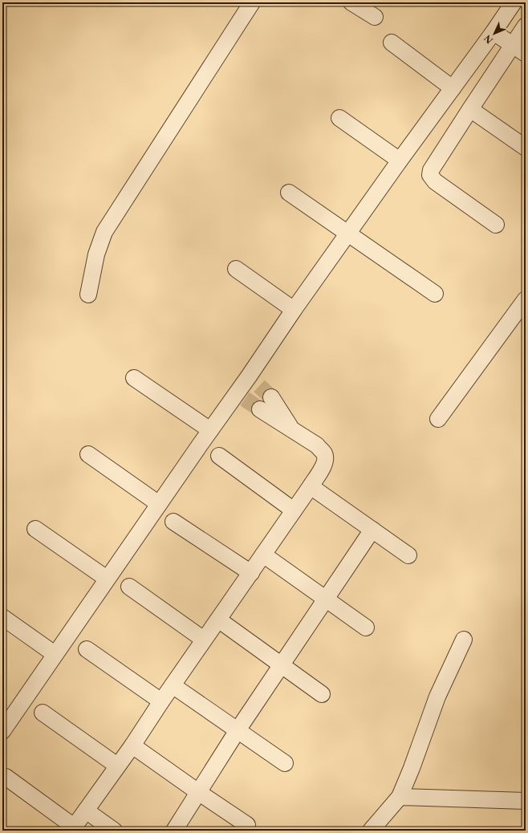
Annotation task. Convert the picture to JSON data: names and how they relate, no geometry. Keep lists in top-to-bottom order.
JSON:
{
  "north": "bottom left"
}
